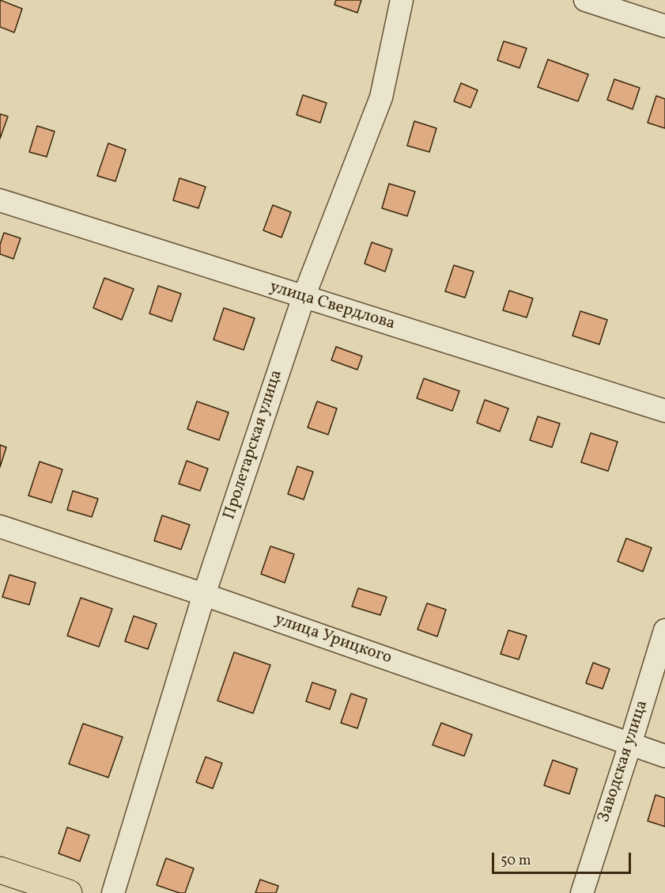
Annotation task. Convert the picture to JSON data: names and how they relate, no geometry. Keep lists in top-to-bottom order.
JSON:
{
  "streets": {
    "street": [
      "улица Свердлова",
      "Пролетарская улица",
      "улица Урицкого",
      "Заводская улица"
    ]
  },
  "crossings": [
    ["улица Свердлова", "Пролетарская улица"],
    ["Пролетарская улица", "улица Урицкого"],
    ["улица Урицкого", "Заводская улица"]
  ],
  "scale_bar": "50 m"
}
